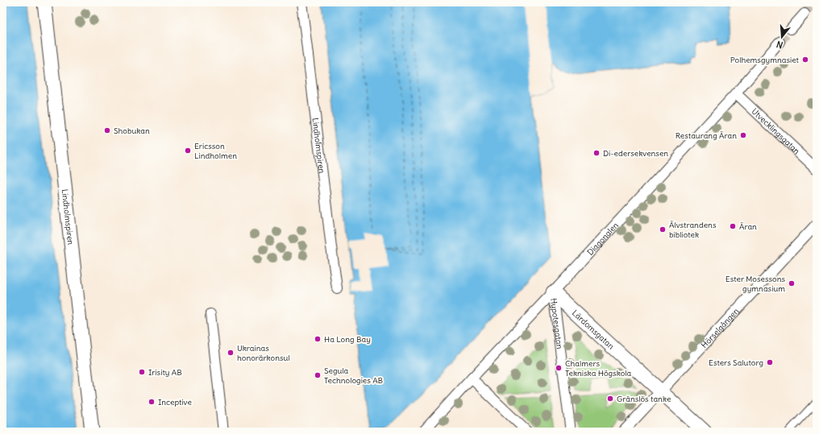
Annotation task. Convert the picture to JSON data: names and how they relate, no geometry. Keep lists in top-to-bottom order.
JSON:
{
  "streets": {
    "street": [
      "Utvecklingsgatan",
      "Lindholmspiren",
      "Diagonalen",
      "Hypotesgatan",
      "Hörselgången",
      "Lärdomsgatan"
    ]
  },
  "crossings": [
    ["Utvecklingsgatan", "Diagonalen"],
    ["Diagonalen", "Hypotesgatan"],
    ["Diagonalen", "Lärdomsgatan"],
    ["Hypotesgatan", "Lärdomsgatan"],
    ["Hörselgången", "Lärdomsgatan"]
  ],
  "places": [
    "Polhemsgymnasiet",
    "Shobukan",
    "Restaurang Äran",
    "Ericsson Lindholmen",
    "Di-edersekvensen",
    "Äran",
    "Älvstrandens bibliotek",
    "Ester Mosessons gymnasium",
    "Ha Long Bay",
    "Ukrainas honorärkonsul",
    "Esters Salutorg",
    "Chalmers Tekniska Högskola",
    "Irisity AB",
    "Segula Technologies AB",
    "Gränslös tanke",
    "Inceptive"
  ],
  "north": "bottom"
}
